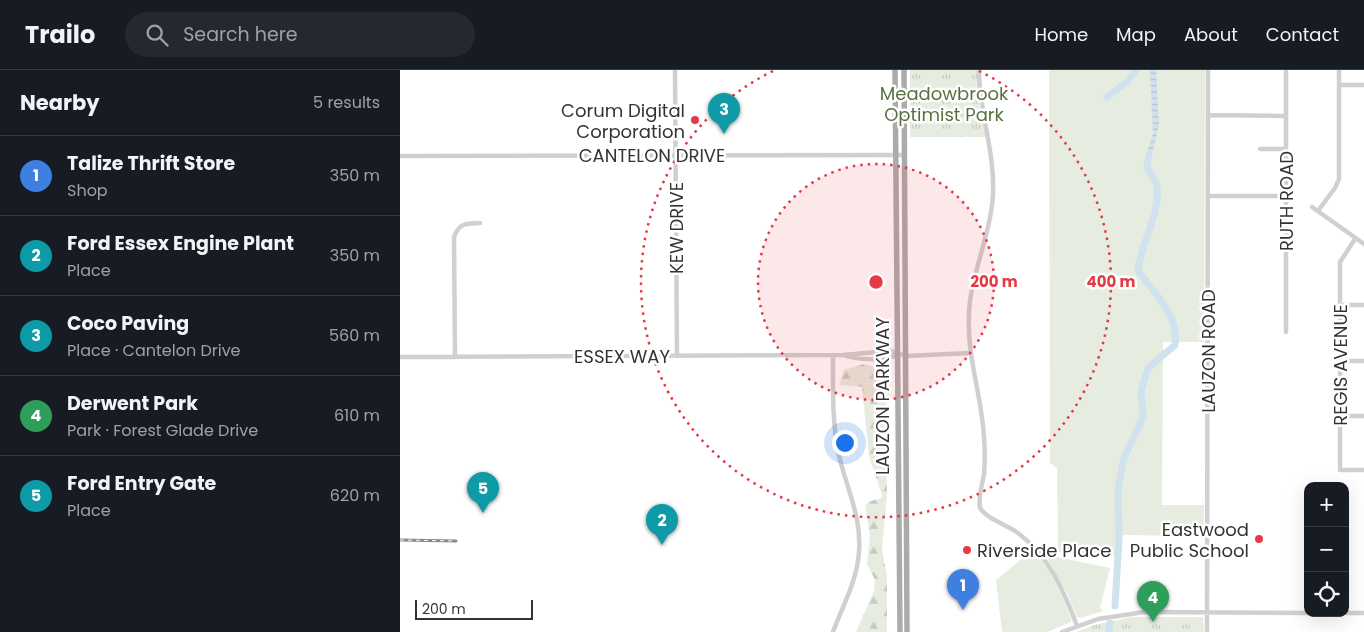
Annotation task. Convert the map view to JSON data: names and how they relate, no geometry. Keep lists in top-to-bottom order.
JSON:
{
  "streets": {
    "main road": ["LAUZON PARKWAY"],
    "street": [
      "CANTELON DRIVE",
      "RUTH ROAD",
      "KEW DRIVE",
      "LAUZON ROAD",
      "ESSEX WAY",
      "REGIS AVENUE"
    ]
  },
  "crossings": [
    ["CANTELON DRIVE", "KEW DRIVE"],
    ["CANTELON DRIVE", "LAUZON PARKWAY"],
    ["KEW DRIVE", "ESSEX WAY"],
    ["ESSEX WAY", "LAUZON PARKWAY"]
  ],
  "parks": ["Meadowbrook Optimist Park"],
  "places": ["Corum Digital Corporation", "Eastwood Public School", "Riverside Place"],
  "scale_bar": "200 m",
  "page": {
    "header": "Trailo",
    "search": "Search here",
    "nav": [
      "Home",
      "Map",
      "About",
      "Contact"
    ],
    "heading": ["Nearby", "5 results"],
    "pins": [
      "3",
      "5",
      "2",
      "1",
      "4"
    ],
    "list": [
      {
        "mark": "1",
        "name": "Talize Thrift Store",
        "note": "Shop",
        "value": "350 m"
      },
      {
        "mark": "2",
        "name": "Ford Essex Engine Plant",
        "note": "Place",
        "value": "350 m"
      },
      {
        "mark": "3",
        "name": "Coco Paving",
        "note": "Place · Cantelon Drive",
        "value": "560 m"
      },
      {
        "mark": "4",
        "name": "Derwent Park",
        "note": "Park · Forest Glade Drive",
        "value": "610 m"
      },
      {
        "mark": "5",
        "name": "Ford Entry Gate",
        "note": "Place",
        "value": "620 m"
      }
    ],
    "map_buttons": ["+", "−"],
    "scale": "200 m"
  },
  "rings": ["200 m", "400 m"]
}
